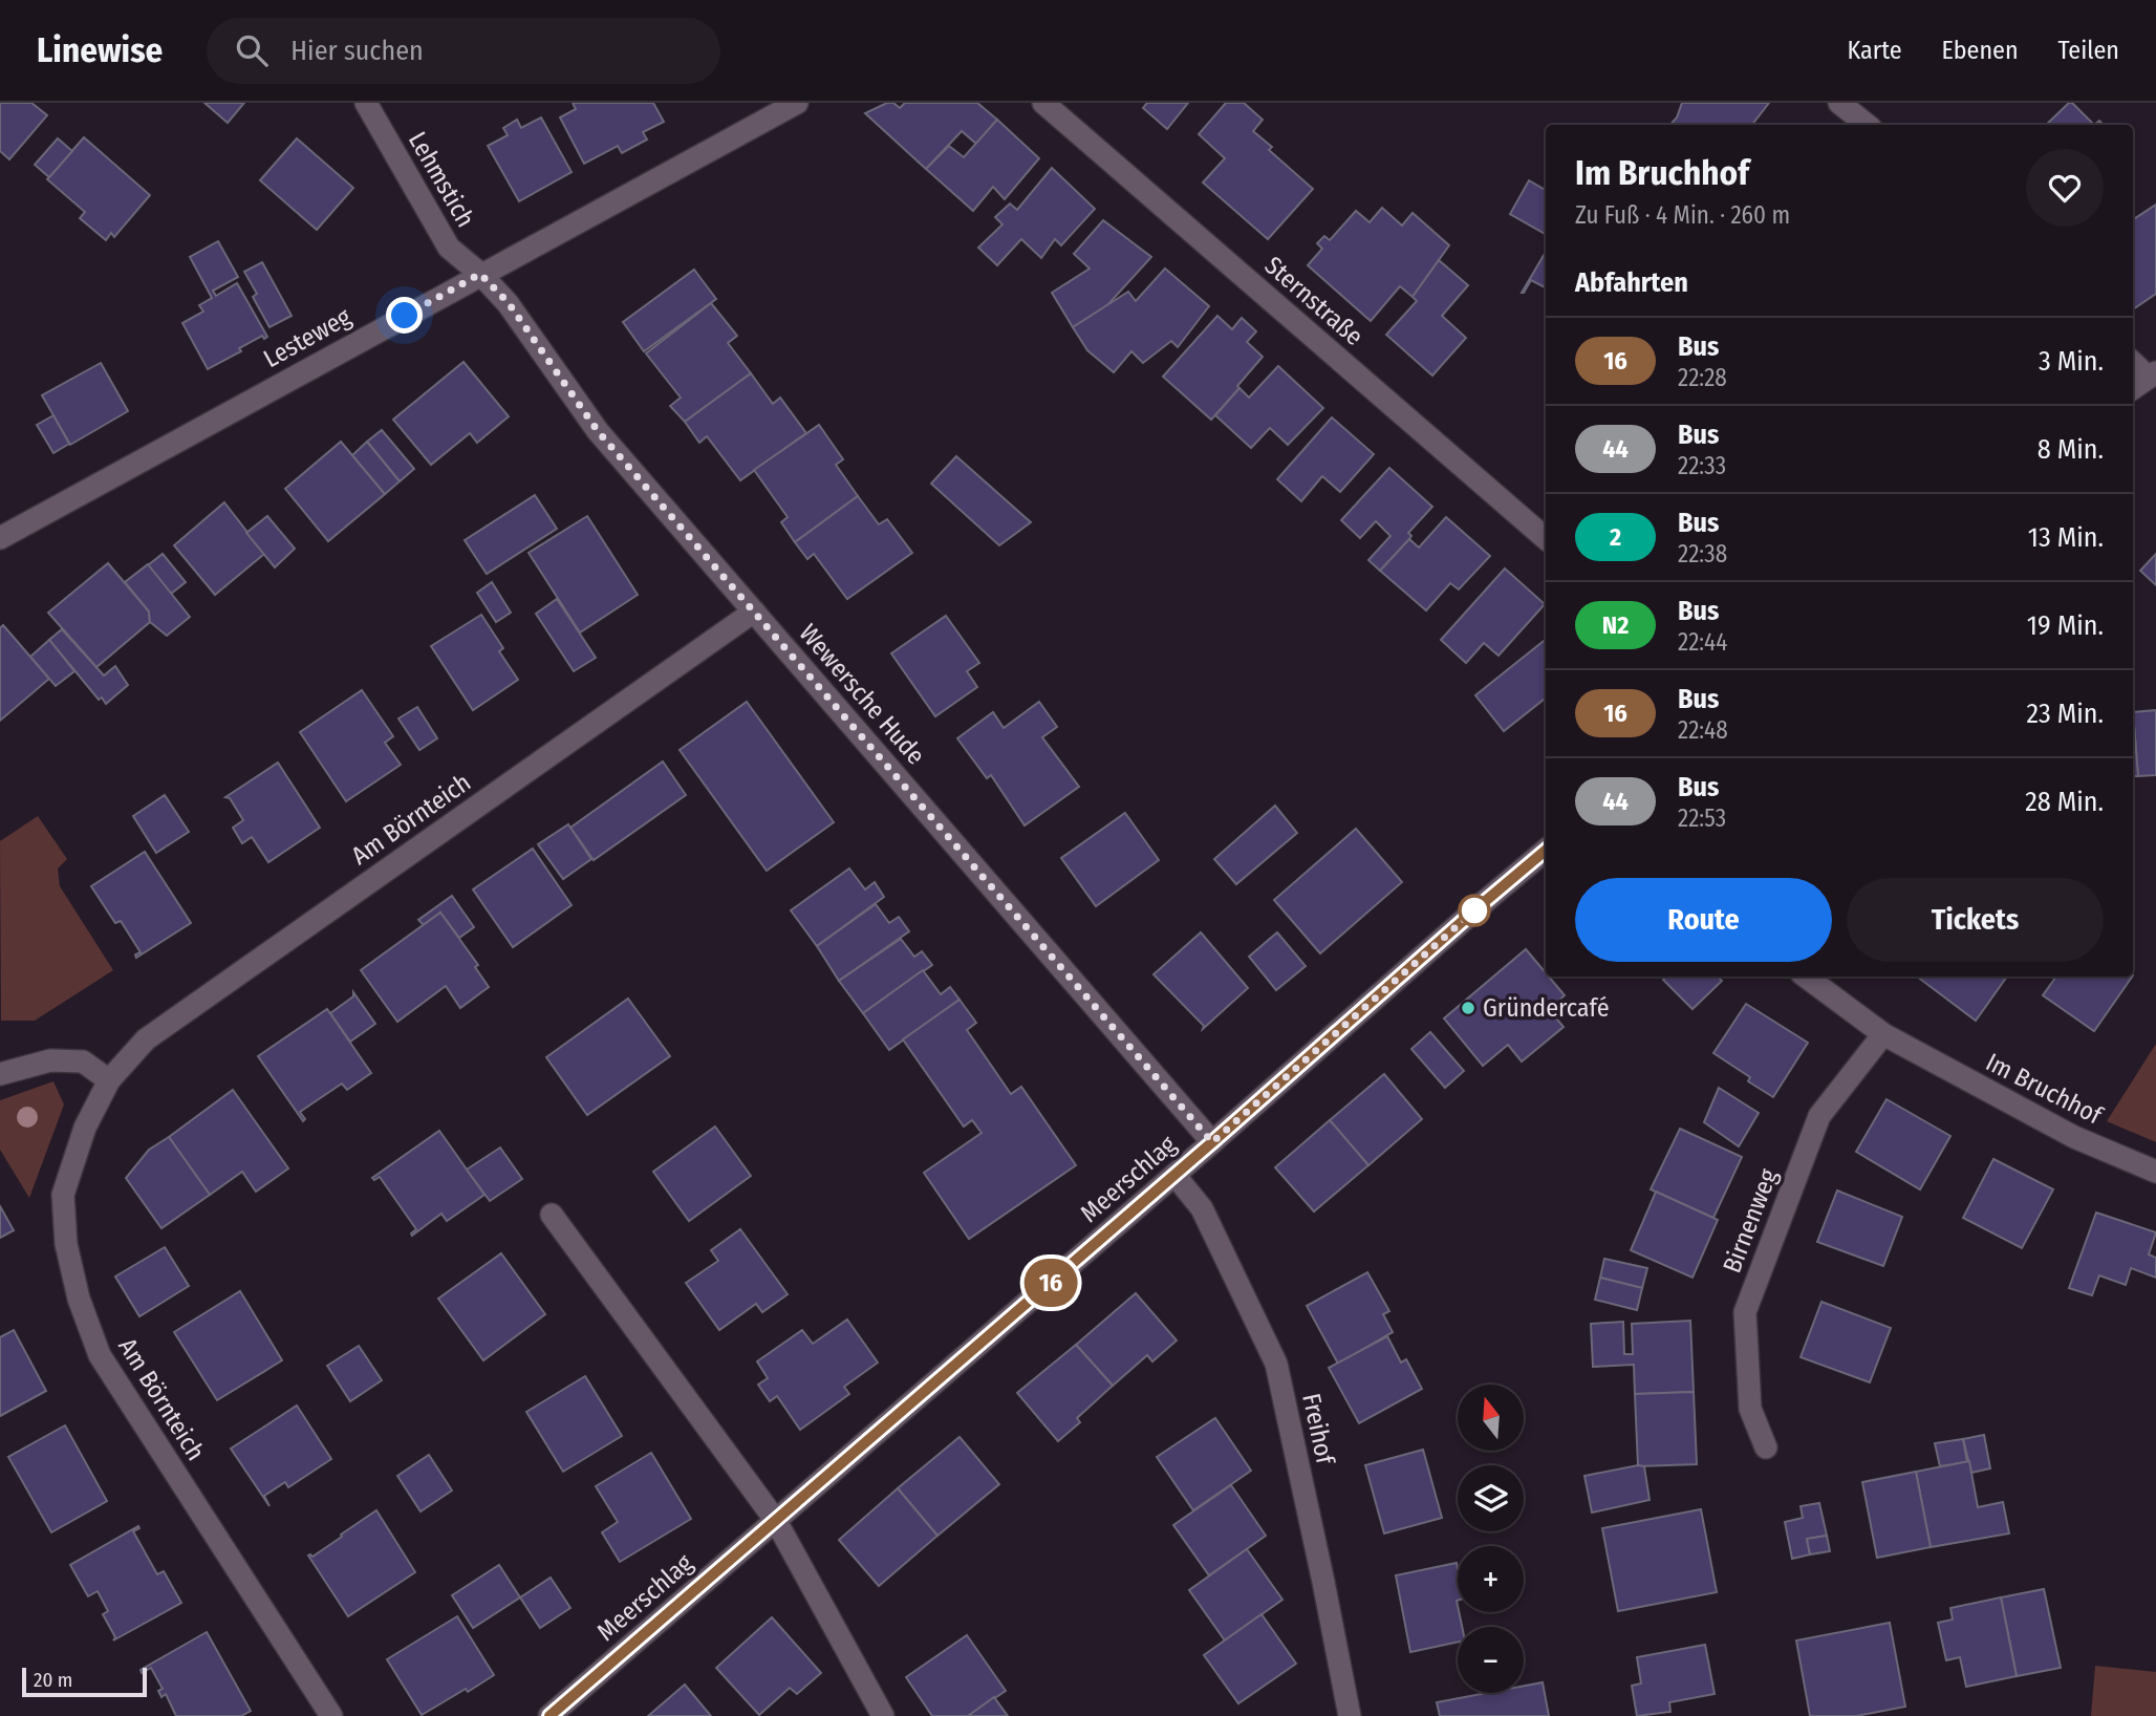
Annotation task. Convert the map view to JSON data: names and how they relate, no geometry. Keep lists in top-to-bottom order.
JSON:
{
  "streets": {
    "street": [
      "Lehmstich",
      "Sternstraße",
      "Lesteweg",
      "Wewersche Hude",
      "Am Börnteich",
      "Im Bruchhof",
      "Meerschlag",
      "Birnenweg",
      "Freihof"
    ]
  },
  "crossings": [
    ["Lehmstich", "Lesteweg"],
    ["Lehmstich", "Wewersche Hude"],
    ["Lesteweg", "Wewersche Hude"],
    ["Wewersche Hude", "Am Börnteich"],
    ["Wewersche Hude", "Meerschlag"],
    ["Im Bruchhof", "Birnenweg"],
    ["Meerschlag", "Freihof"]
  ],
  "places": ["Gründercafé"],
  "lines": ["bus line 16"],
  "scale_bar": "20 m",
  "north": "top",
  "page": {
    "header": "Linewise",
    "search": "Hier suchen",
    "nav": ["Karte", "Ebenen", "Teilen"],
    "on_map": "16",
    "heading": [
      ["Im Bruchhof", "Zu Fuß · 4 Min. · 260 m"],
      "Abfahrten"
    ],
    "list": [
      {
        "mark": "16",
        "name": "Bus",
        "note": "22:28",
        "value": "3 Min."
      },
      {
        "mark": "44",
        "name": "Bus",
        "note": "22:33",
        "value": "8 Min."
      },
      {
        "mark": "2",
        "name": "Bus",
        "note": "22:38",
        "value": "13 Min."
      },
      {
        "mark": "N2",
        "name": "Bus",
        "note": "22:44",
        "value": "19 Min."
      },
      {
        "mark": "16",
        "name": "Bus",
        "note": "22:48",
        "value": "23 Min."
      },
      {
        "mark": "44",
        "name": "Bus",
        "note": "22:53",
        "value": "28 Min."
      }
    ],
    "buttons": ["Route", "Tickets"],
    "map_buttons": ["+", "−"],
    "scale": "20 m"
  }
}
